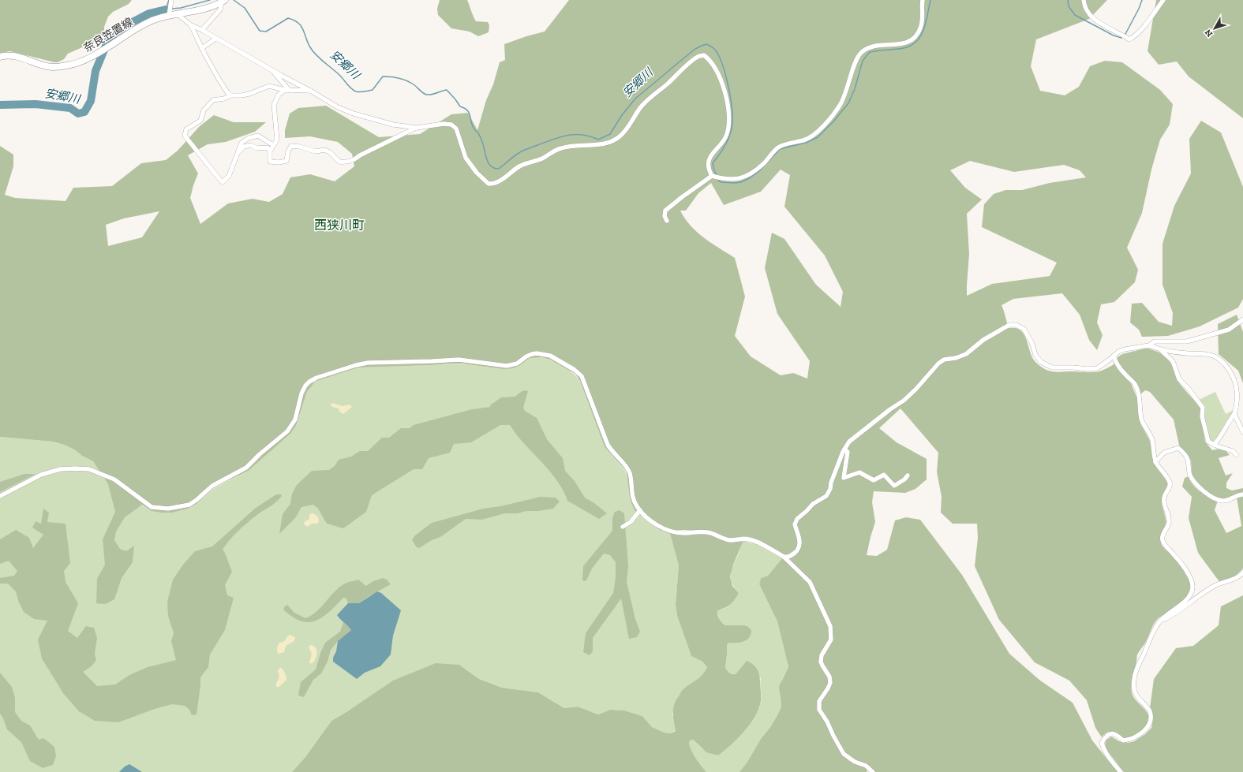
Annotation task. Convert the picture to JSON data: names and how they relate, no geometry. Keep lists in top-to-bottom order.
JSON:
{
  "streets": {
    "main road": ["奈良笠置線"]
  },
  "districts": ["西狭川町"],
  "water": ["安郷川"],
  "north": "bottom left"
}
